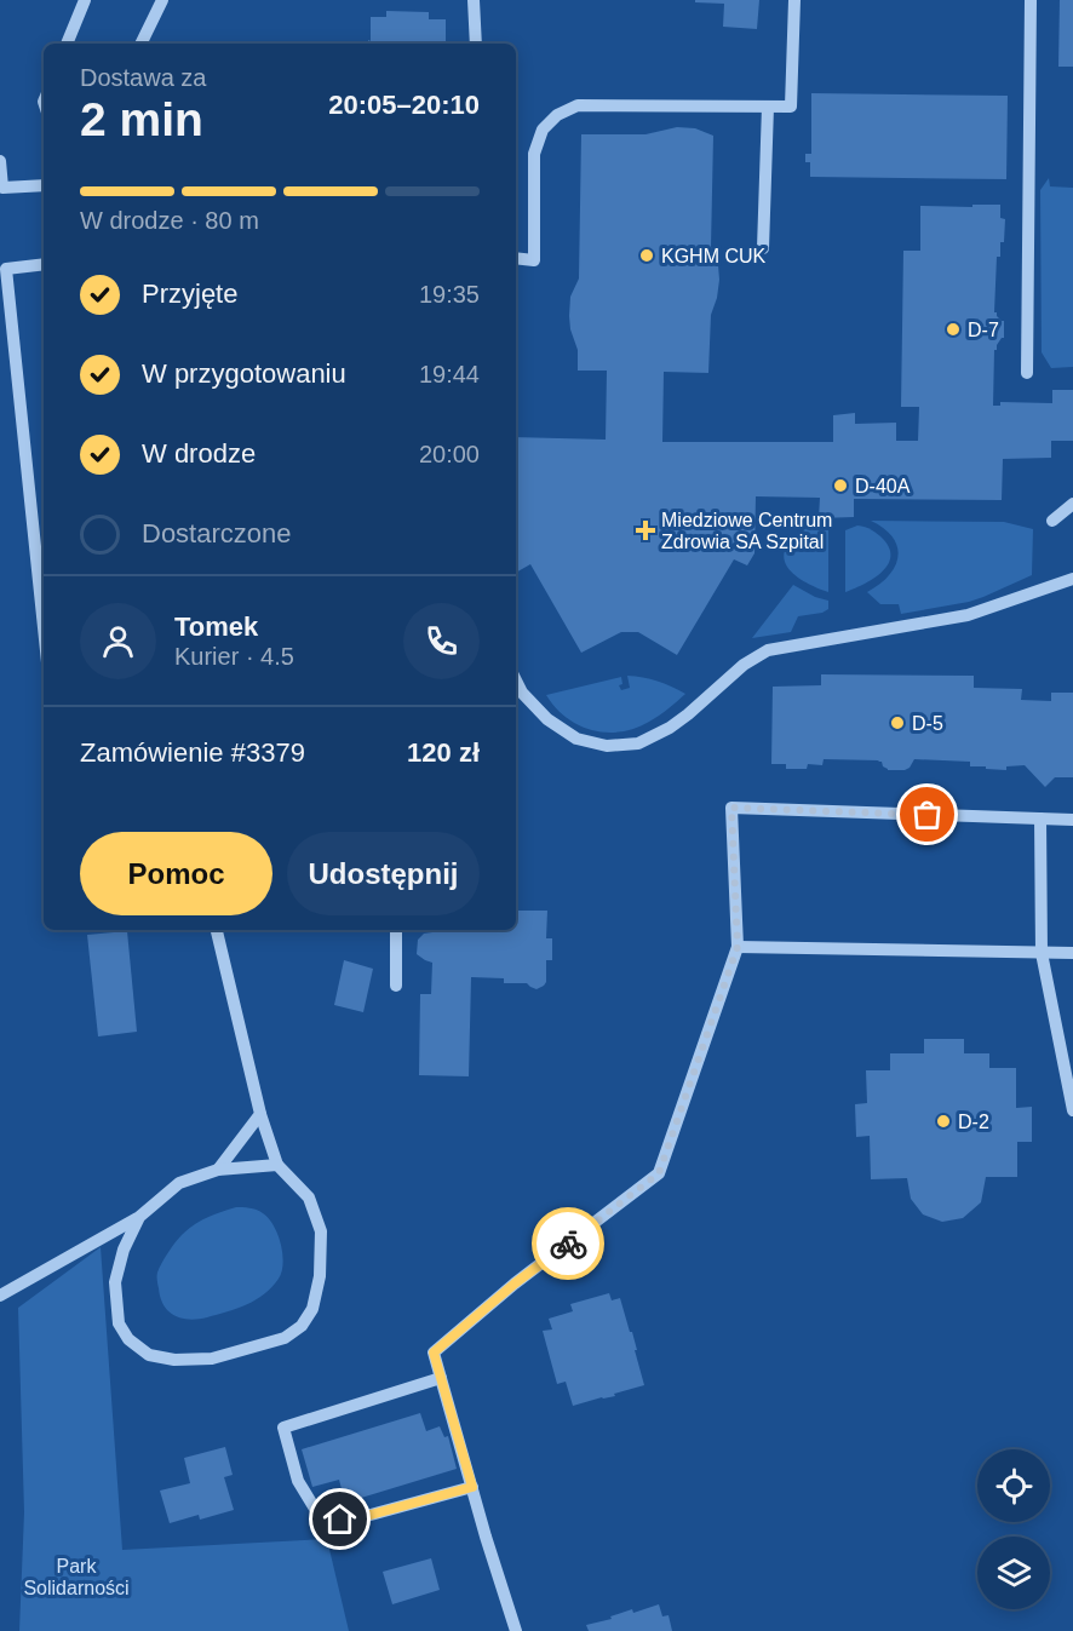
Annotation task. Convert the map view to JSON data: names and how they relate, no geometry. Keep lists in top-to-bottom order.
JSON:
{
  "parks": ["Park Solidarności"],
  "places": {
    "other": [
      "KGHM CUK",
      "D-7",
      "D-40A",
      "D-5",
      "D-2"
    ],
    "health": ["Miedziowe Centrum Zdrowia SA Szpital"]
  },
  "page": {
    "heading": ["2 min", "Dostawa za", "20:05–20:10"],
    "panel": [
      "Tomek",
      "Kurier · 4.5",
      "Zamówienie #3379",
      "120 zł"
    ],
    "bar": "W drodze · 80 m",
    "list": [
      ["Przyjęte", "19:35"],
      ["W przygotowaniu", "19:44"],
      ["W drodze", "20:00"],
      "Dostarczone"
    ],
    "buttons": ["Pomoc", "Udostępnij"]
  }
}
